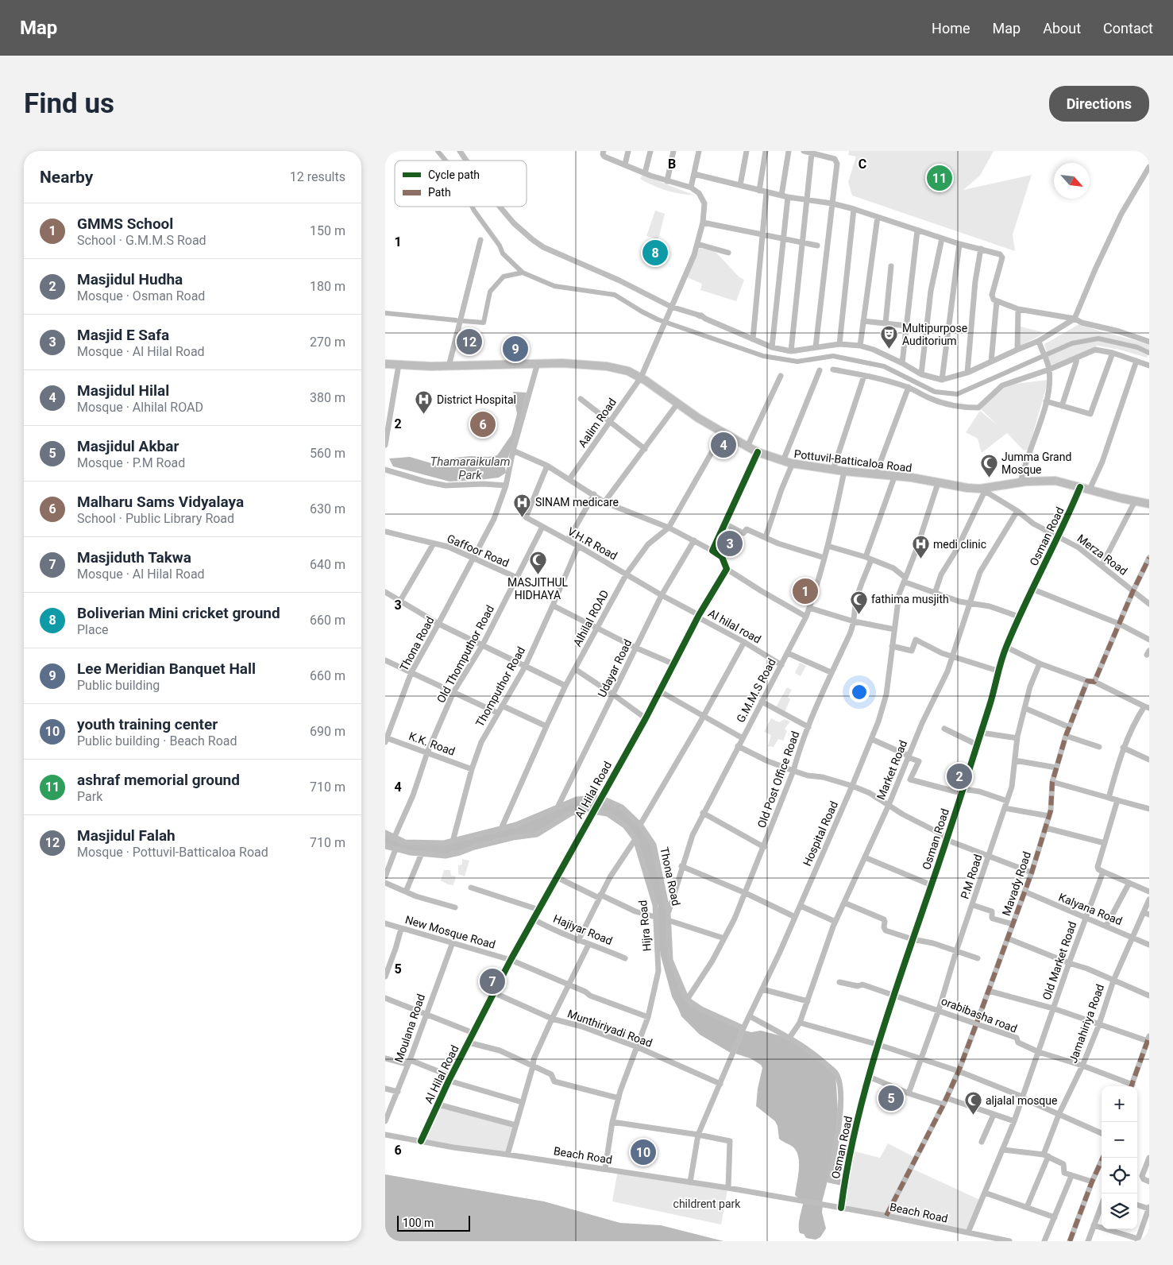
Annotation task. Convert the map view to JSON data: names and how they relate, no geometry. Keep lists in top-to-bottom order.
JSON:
{
  "streets": {
    "highway": ["Pottuvil-Batticaloa Road"],
    "street": [
      "Aalim Road",
      "Osman Road",
      "V.H.R Road",
      "Gaffoor Road",
      "Merza Road",
      "Alhilal ROAD",
      "Al hilal road",
      "Thona Road",
      "Old Thomputhor Road",
      "Udayar Road",
      "Thomputhor Road",
      "G.M.M.S Road",
      "K.K. Road",
      "Market Road",
      "Old Post Office Road",
      "Al Hilal Road",
      "Hospital Road",
      "P.M Road",
      "Mavady Road",
      "Kalyana Road",
      "Hijra Road",
      "Hajiyar Road",
      "New Mosque Road",
      "Old Market Road",
      "orabibasha road",
      "Jamahiriya Road",
      "Moulana Road",
      "Munthiriyadi Road",
      "Beach Road"
    ]
  },
  "crossings": [
    ["Aalim Road", "Pottuvil-Batticaloa Road"],
    ["Pottuvil-Batticaloa Road", "Osman Road"],
    ["Pottuvil-Batticaloa Road", "Merza Road"],
    ["Pottuvil-Batticaloa Road", "Alhilal ROAD"],
    ["Pottuvil-Batticaloa Road", "Thona Road"],
    ["Pottuvil-Batticaloa Road", "G.M.M.S Road"],
    ["Pottuvil-Batticaloa Road", "Old Post Office Road"],
    ["Pottuvil-Batticaloa Road", "Hospital Road"],
    ["Osman Road", "Merza Road"],
    ["Osman Road", "orabibasha road"],
    ["Osman Road", "Beach Road"],
    ["V.H.R Road", "Alhilal ROAD"],
    ["V.H.R Road", "Al hilal road"],
    ["V.H.R Road", "Old Thomputhor Road"],
    ["V.H.R Road", "Udayar Road"],
    ["V.H.R Road", "Thomputhor Road"],
    ["V.H.R Road", "Al Hilal Road"],
    ["Gaffoor Road", "Thona Road"],
    ["Gaffoor Road", "Old Thomputhor Road"],
    ["Merza Road", "Market Road"],
    ["Alhilal ROAD", "Thona Road"],
    ["Al hilal road", "G.M.M.S Road"],
    ["Al hilal road", "Al Hilal Road"],
    ["Thona Road", "Old Thomputhor Road"],
    ["Thona Road", "Udayar Road"],
    ["Thona Road", "Thomputhor Road"],
    ["Thona Road", "G.M.M.S Road"],
    ["Thona Road", "K.K. Road"],
    ["Thona Road", "Old Post Office Road"],
    ["Thona Road", "Al Hilal Road"],
    ["Old Thomputhor Road", "K.K. Road"],
    ["Thomputhor Road", "K.K. Road"],
    ["Al Hilal Road", "Hijra Road"],
    ["Al Hilal Road", "Hajiyar Road"],
    ["Al Hilal Road", "New Mosque Road"],
    ["Al Hilal Road", "Munthiriyadi Road"],
    ["Al Hilal Road", "Beach Road"],
    ["Hospital Road", "Munthiriyadi Road"],
    ["Hospital Road", "Beach Road"],
    ["P.M Road", "orabibasha road"],
    ["Mavady Road", "Kalyana Road"],
    ["Mavady Road", "orabibasha road"],
    ["Mavady Road", "Beach Road"],
    ["Kalyana Road", "Old Market Road"],
    ["Kalyana Road", "Jamahiriya Road"],
    ["Hijra Road", "Munthiriyadi Road"],
    ["Hijra Road", "Beach Road"],
    ["New Mosque Road", "Moulana Road"],
    ["Old Market Road", "orabibasha road"],
    ["Old Market Road", "Beach Road"],
    ["orabibasha road", "Jamahiriya Road"]
  ],
  "water": ["Thamaraikulam Park"],
  "parks": ["childrent park"],
  "places": {
    "theatre": ["Multipurpose Auditorium"],
    "hospital": ["District Hospital", "SINAM medicare", "medi clinic"],
    "mosque": [
      "Jumma Grand Mosque",
      "MASJITHUL HIDHAYA",
      "fathima musjith",
      "aljalal mosque"
    ]
  },
  "legend": ["Cycle path", "Path"],
  "scale_bar": "100 m",
  "north": "bottom right",
  "page": {
    "header": "Map",
    "nav": [
      "Home",
      "Map",
      "About",
      "Contact"
    ],
    "buttons": "Directions",
    "title": "Find us",
    "heading": ["Nearby", "12 results"],
    "pins": [
      "11",
      "8",
      "12",
      "9",
      "6",
      "4",
      "3",
      "1",
      "2",
      "7",
      "5",
      "10"
    ],
    "list": [
      {
        "mark": "1",
        "name": "GMMS School",
        "note": "School · G.M.M.S Road",
        "value": "150 m"
      },
      {
        "mark": "2",
        "name": "Masjidul Hudha",
        "note": "Mosque · Osman Road",
        "value": "180 m"
      },
      {
        "mark": "3",
        "name": "Masjid E Safa",
        "note": "Mosque · Al Hilal Road",
        "value": "270 m"
      },
      {
        "mark": "4",
        "name": "Masjidul Hilal",
        "note": "Mosque · Alhilal ROAD",
        "value": "380 m"
      },
      {
        "mark": "5",
        "name": "Masjidul Akbar",
        "note": "Mosque · P.M Road",
        "value": "560 m"
      },
      {
        "mark": "6",
        "name": "Malharu Sams Vidyalaya",
        "note": "School · Public Library Road",
        "value": "630 m"
      },
      {
        "mark": "7",
        "name": "Masjiduth Takwa",
        "note": "Mosque · Al Hilal Road",
        "value": "640 m"
      },
      {
        "mark": "8",
        "name": "Boliverian Mini cricket ground",
        "note": "Place",
        "value": "660 m"
      },
      {
        "mark": "9",
        "name": "Lee Meridian Banquet Hall",
        "note": "Public building",
        "value": "660 m"
      },
      {
        "mark": "10",
        "name": "youth training center",
        "note": "Public building · Beach Road",
        "value": "690 m"
      },
      {
        "mark": "11",
        "name": "ashraf memorial ground",
        "note": "Park",
        "value": "710 m"
      },
      {
        "mark": "12",
        "name": "Masjidul Falah",
        "note": "Mosque · Pottuvil-Batticaloa Road",
        "value": "710 m"
      }
    ],
    "map_buttons": ["+", "−"],
    "scale": "100 m"
  },
  "grid": {
    "columns": ["B", "C"],
    "rows": [
      "1",
      "2",
      "3",
      "4",
      "5",
      "6"
    ]
  }
}
